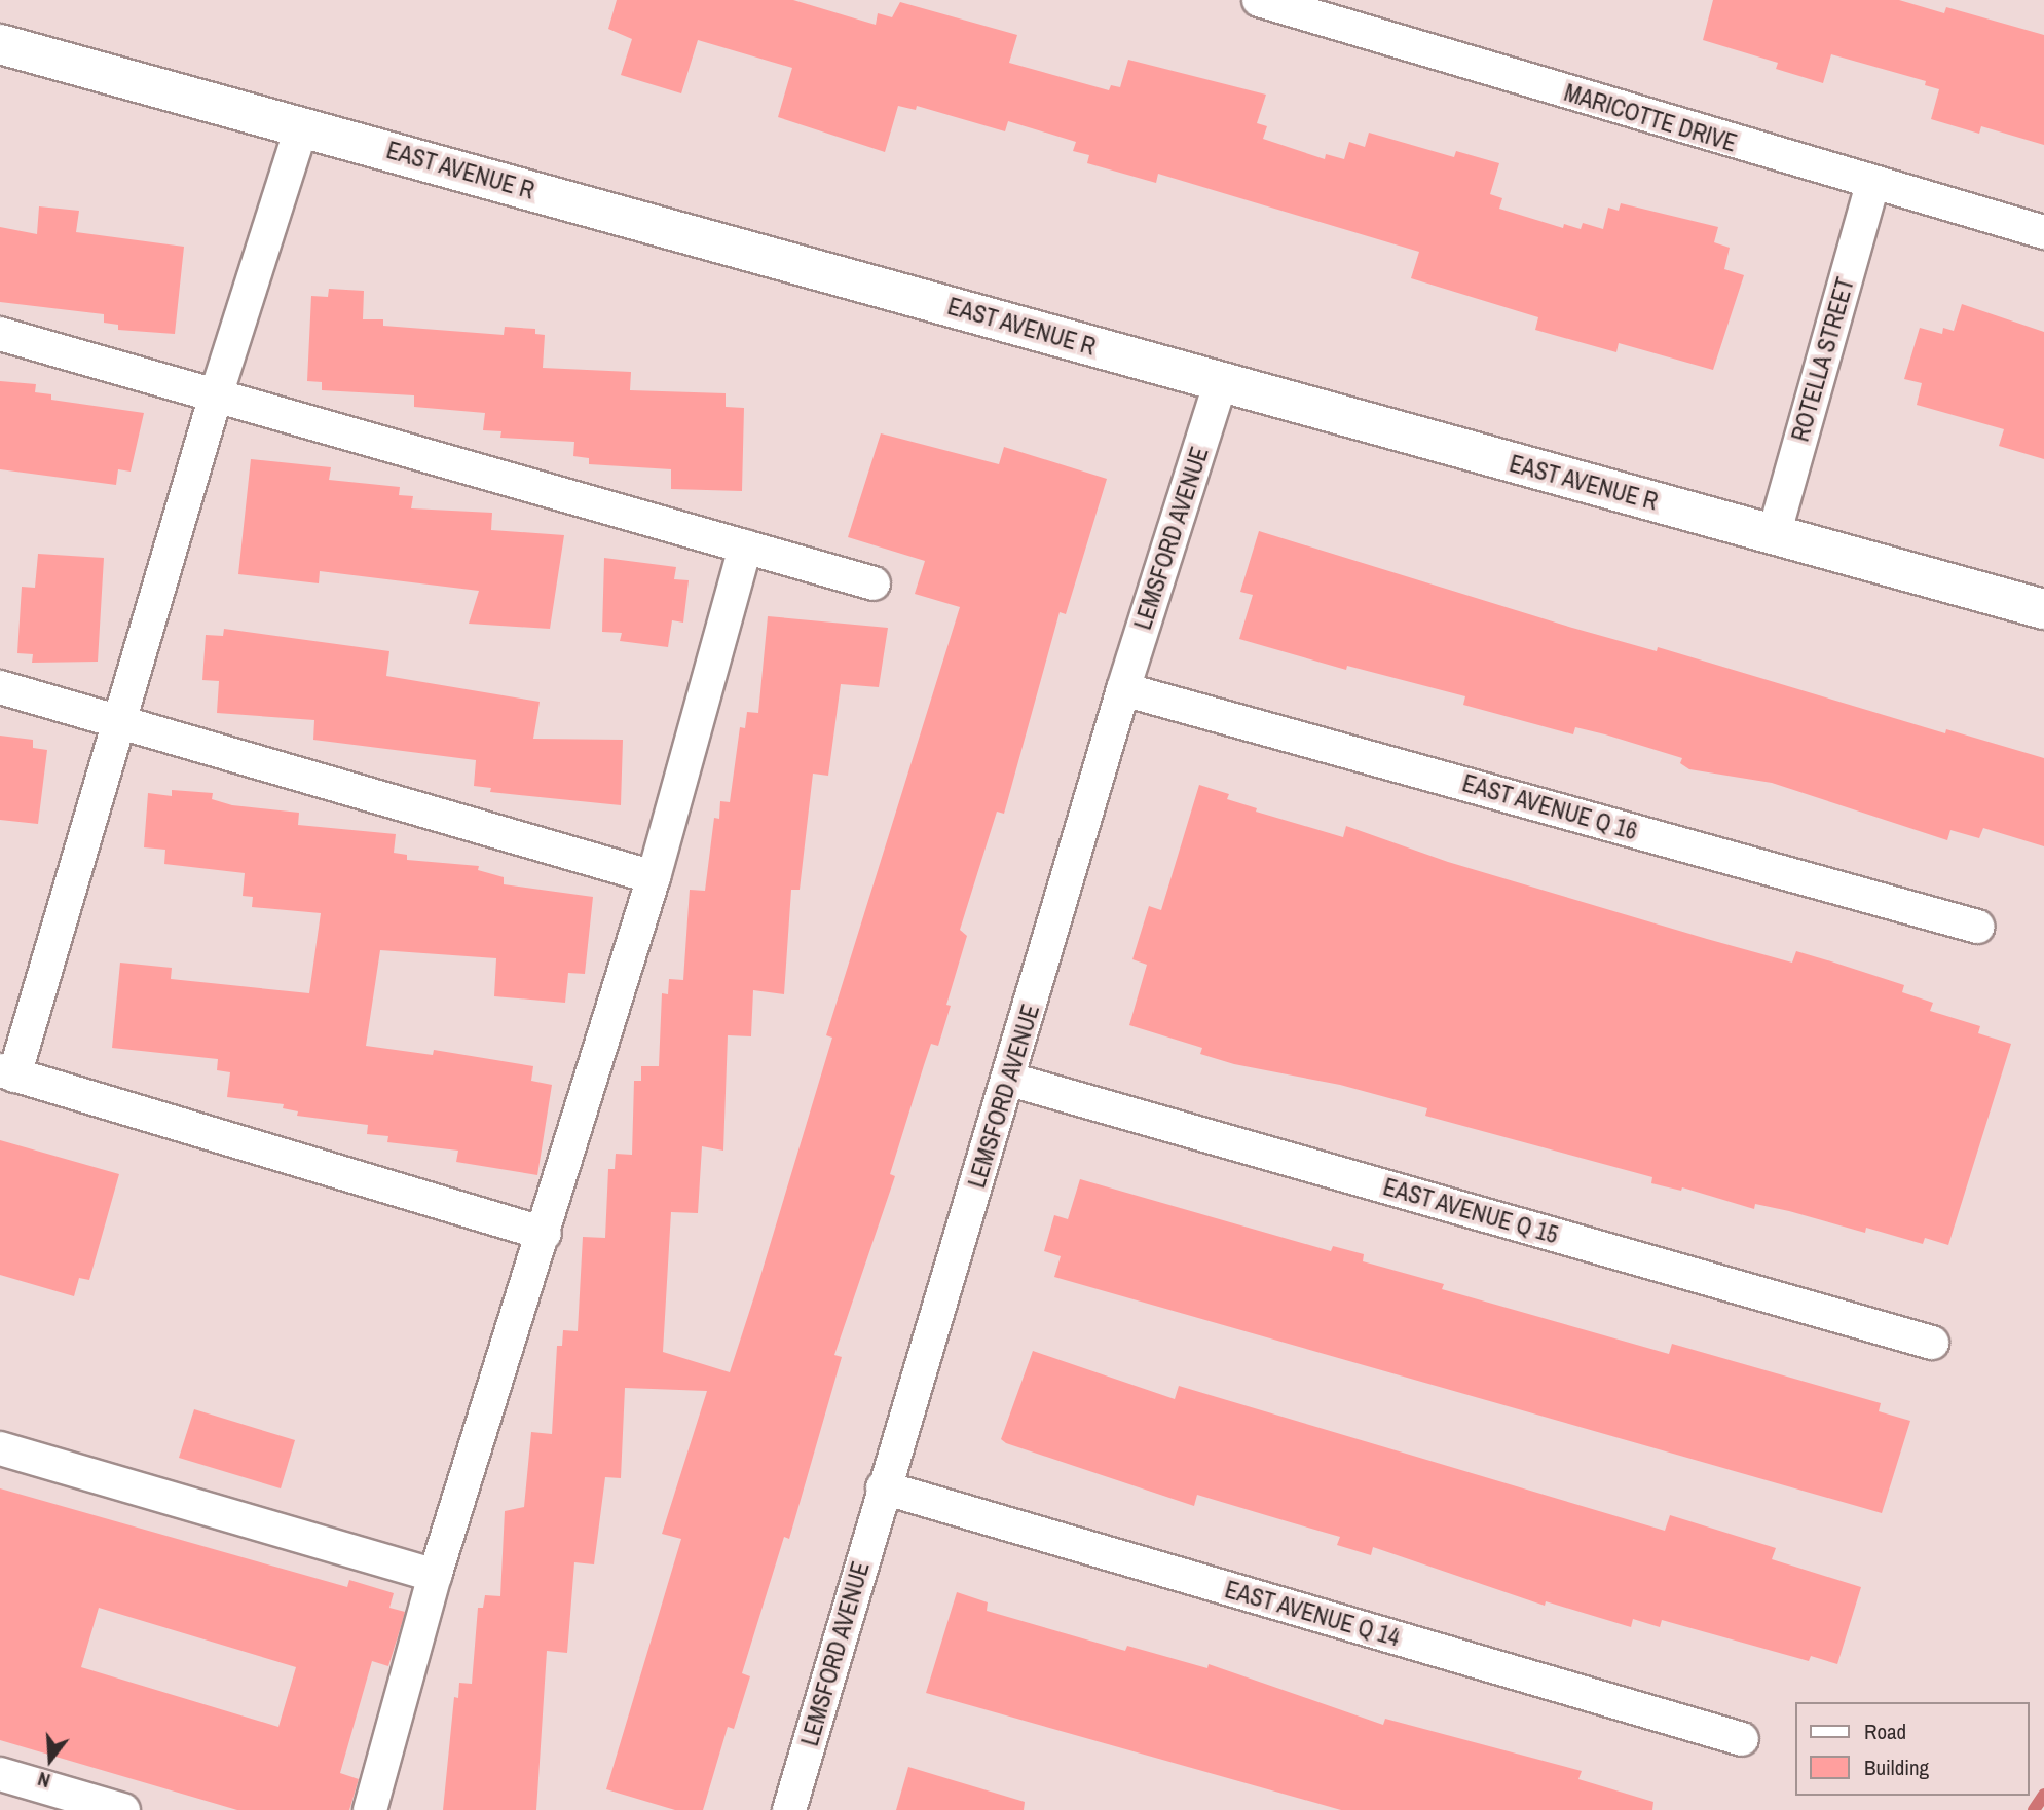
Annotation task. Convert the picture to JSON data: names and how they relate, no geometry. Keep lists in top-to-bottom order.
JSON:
{
  "streets": {
    "main road": ["EAST AVENUE R"],
    "street": [
      "MARICOTTE DRIVE",
      "ROTELLA STREET",
      "LEMSFORD AVENUE",
      "EAST AVENUE Q 16",
      "EAST AVENUE Q 15",
      "EAST AVENUE Q 14"
    ]
  },
  "crossings": [
    ["MARICOTTE DRIVE", "ROTELLA STREET"],
    ["EAST AVENUE R", "ROTELLA STREET"],
    ["EAST AVENUE R", "LEMSFORD AVENUE"],
    ["LEMSFORD AVENUE", "EAST AVENUE Q 16"],
    ["LEMSFORD AVENUE", "EAST AVENUE Q 15"],
    ["LEMSFORD AVENUE", "EAST AVENUE Q 14"]
  ],
  "legend": ["Road", "Building"],
  "north": "bottom"
}
